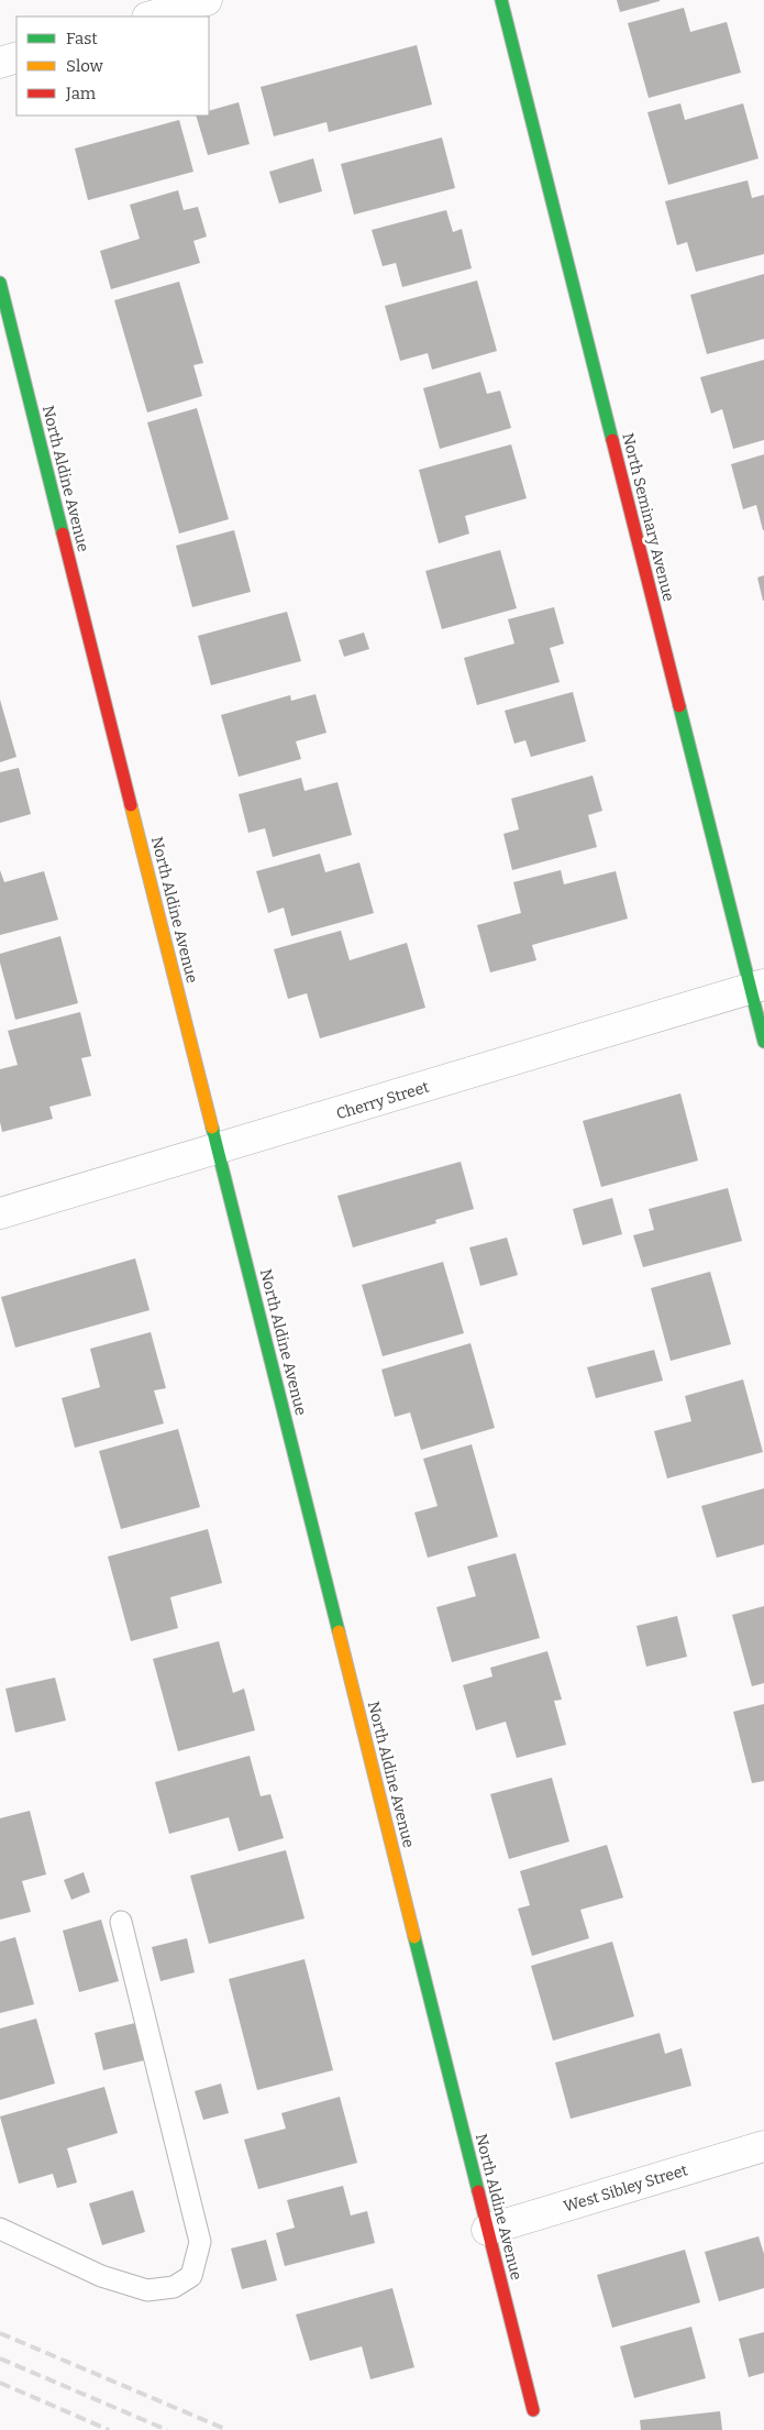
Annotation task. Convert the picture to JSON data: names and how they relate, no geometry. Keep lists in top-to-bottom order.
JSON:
{
  "streets": {
    "street": [
      "North Aldine Avenue",
      "North Seminary Avenue",
      "Cherry Street",
      "West Sibley Street"
    ]
  },
  "crossings": [
    ["North Aldine Avenue", "Cherry Street"],
    ["North Aldine Avenue", "West Sibley Street"],
    ["North Seminary Avenue", "Cherry Street"]
  ],
  "legend": ["Fast", "Slow", "Jam"]
}
